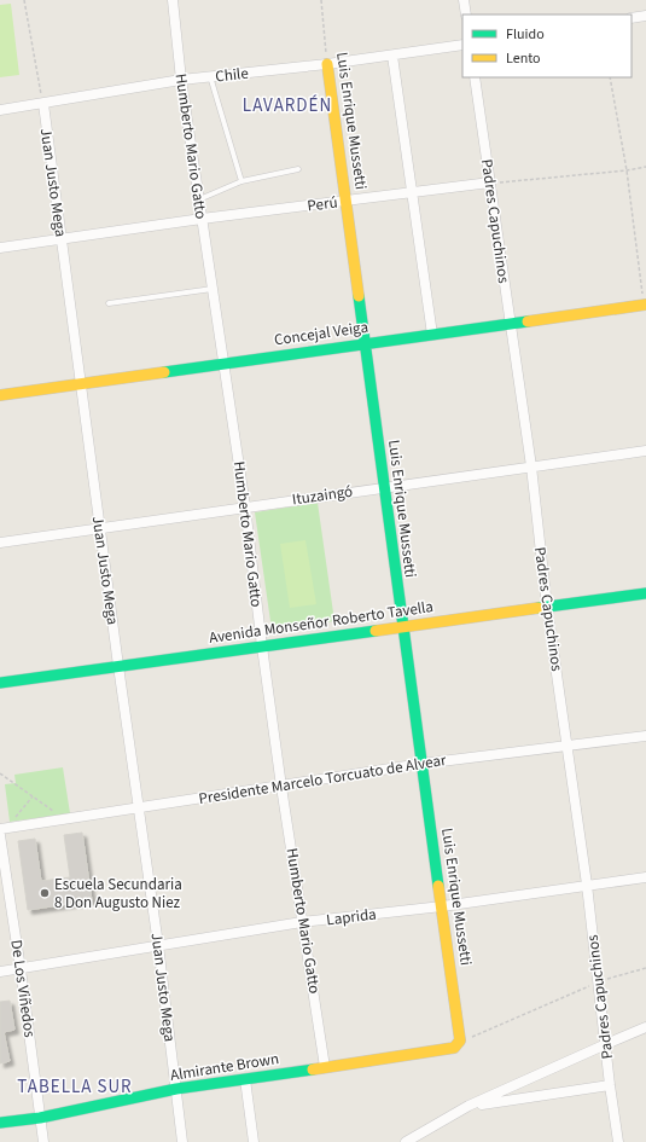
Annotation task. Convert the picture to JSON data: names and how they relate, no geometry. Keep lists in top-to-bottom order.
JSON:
{
  "streets": {
    "street": [
      "Chile",
      "Luis Enrique Mussetti",
      "Humberto Mario Gatto",
      "Juan Justo Mega",
      "Perú",
      "Padres Capuchinos",
      "Concejal Veiga",
      "Ituzaingó",
      "Avenida Monseñor Roberto Tavella",
      "Presidente Marcelo Torcuato de Alvear",
      "Laprida",
      "De Los Viñedos",
      "Almirante Brown"
    ]
  },
  "crossings": [
    ["Chile", "Luis Enrique Mussetti"],
    ["Chile", "Humberto Mario Gatto"],
    ["Chile", "Juan Justo Mega"],
    ["Luis Enrique Mussetti", "Perú"],
    ["Luis Enrique Mussetti", "Concejal Veiga"],
    ["Luis Enrique Mussetti", "Ituzaingó"],
    ["Luis Enrique Mussetti", "Avenida Monseñor Roberto Tavella"],
    ["Luis Enrique Mussetti", "Presidente Marcelo Torcuato de Alvear"],
    ["Luis Enrique Mussetti", "Laprida"],
    ["Luis Enrique Mussetti", "Almirante Brown"],
    ["Humberto Mario Gatto", "Perú"],
    ["Humberto Mario Gatto", "Concejal Veiga"],
    ["Humberto Mario Gatto", "Ituzaingó"],
    ["Humberto Mario Gatto", "Avenida Monseñor Roberto Tavella"],
    ["Humberto Mario Gatto", "Presidente Marcelo Torcuato de Alvear"],
    ["Humberto Mario Gatto", "Laprida"],
    ["Humberto Mario Gatto", "Almirante Brown"],
    ["Juan Justo Mega", "Perú"],
    ["Juan Justo Mega", "Concejal Veiga"],
    ["Juan Justo Mega", "Ituzaingó"],
    ["Juan Justo Mega", "Avenida Monseñor Roberto Tavella"],
    ["Juan Justo Mega", "Presidente Marcelo Torcuato de Alvear"],
    ["Juan Justo Mega", "Laprida"],
    ["Juan Justo Mega", "Almirante Brown"],
    ["Perú", "Padres Capuchinos"],
    ["Padres Capuchinos", "Concejal Veiga"],
    ["Padres Capuchinos", "Ituzaingó"],
    ["Padres Capuchinos", "Avenida Monseñor Roberto Tavella"],
    ["Padres Capuchinos", "Presidente Marcelo Torcuato de Alvear"],
    ["Padres Capuchinos", "Laprida"],
    ["Laprida", "De Los Viñedos"],
    ["De Los Viñedos", "Almirante Brown"]
  ],
  "districts": ["LAVARDÉN", "TABELLA SUR"],
  "places": ["Escuela Secundaria 8 Don Augusto Niez"],
  "legend": ["Fluido", "Lento"]
}
